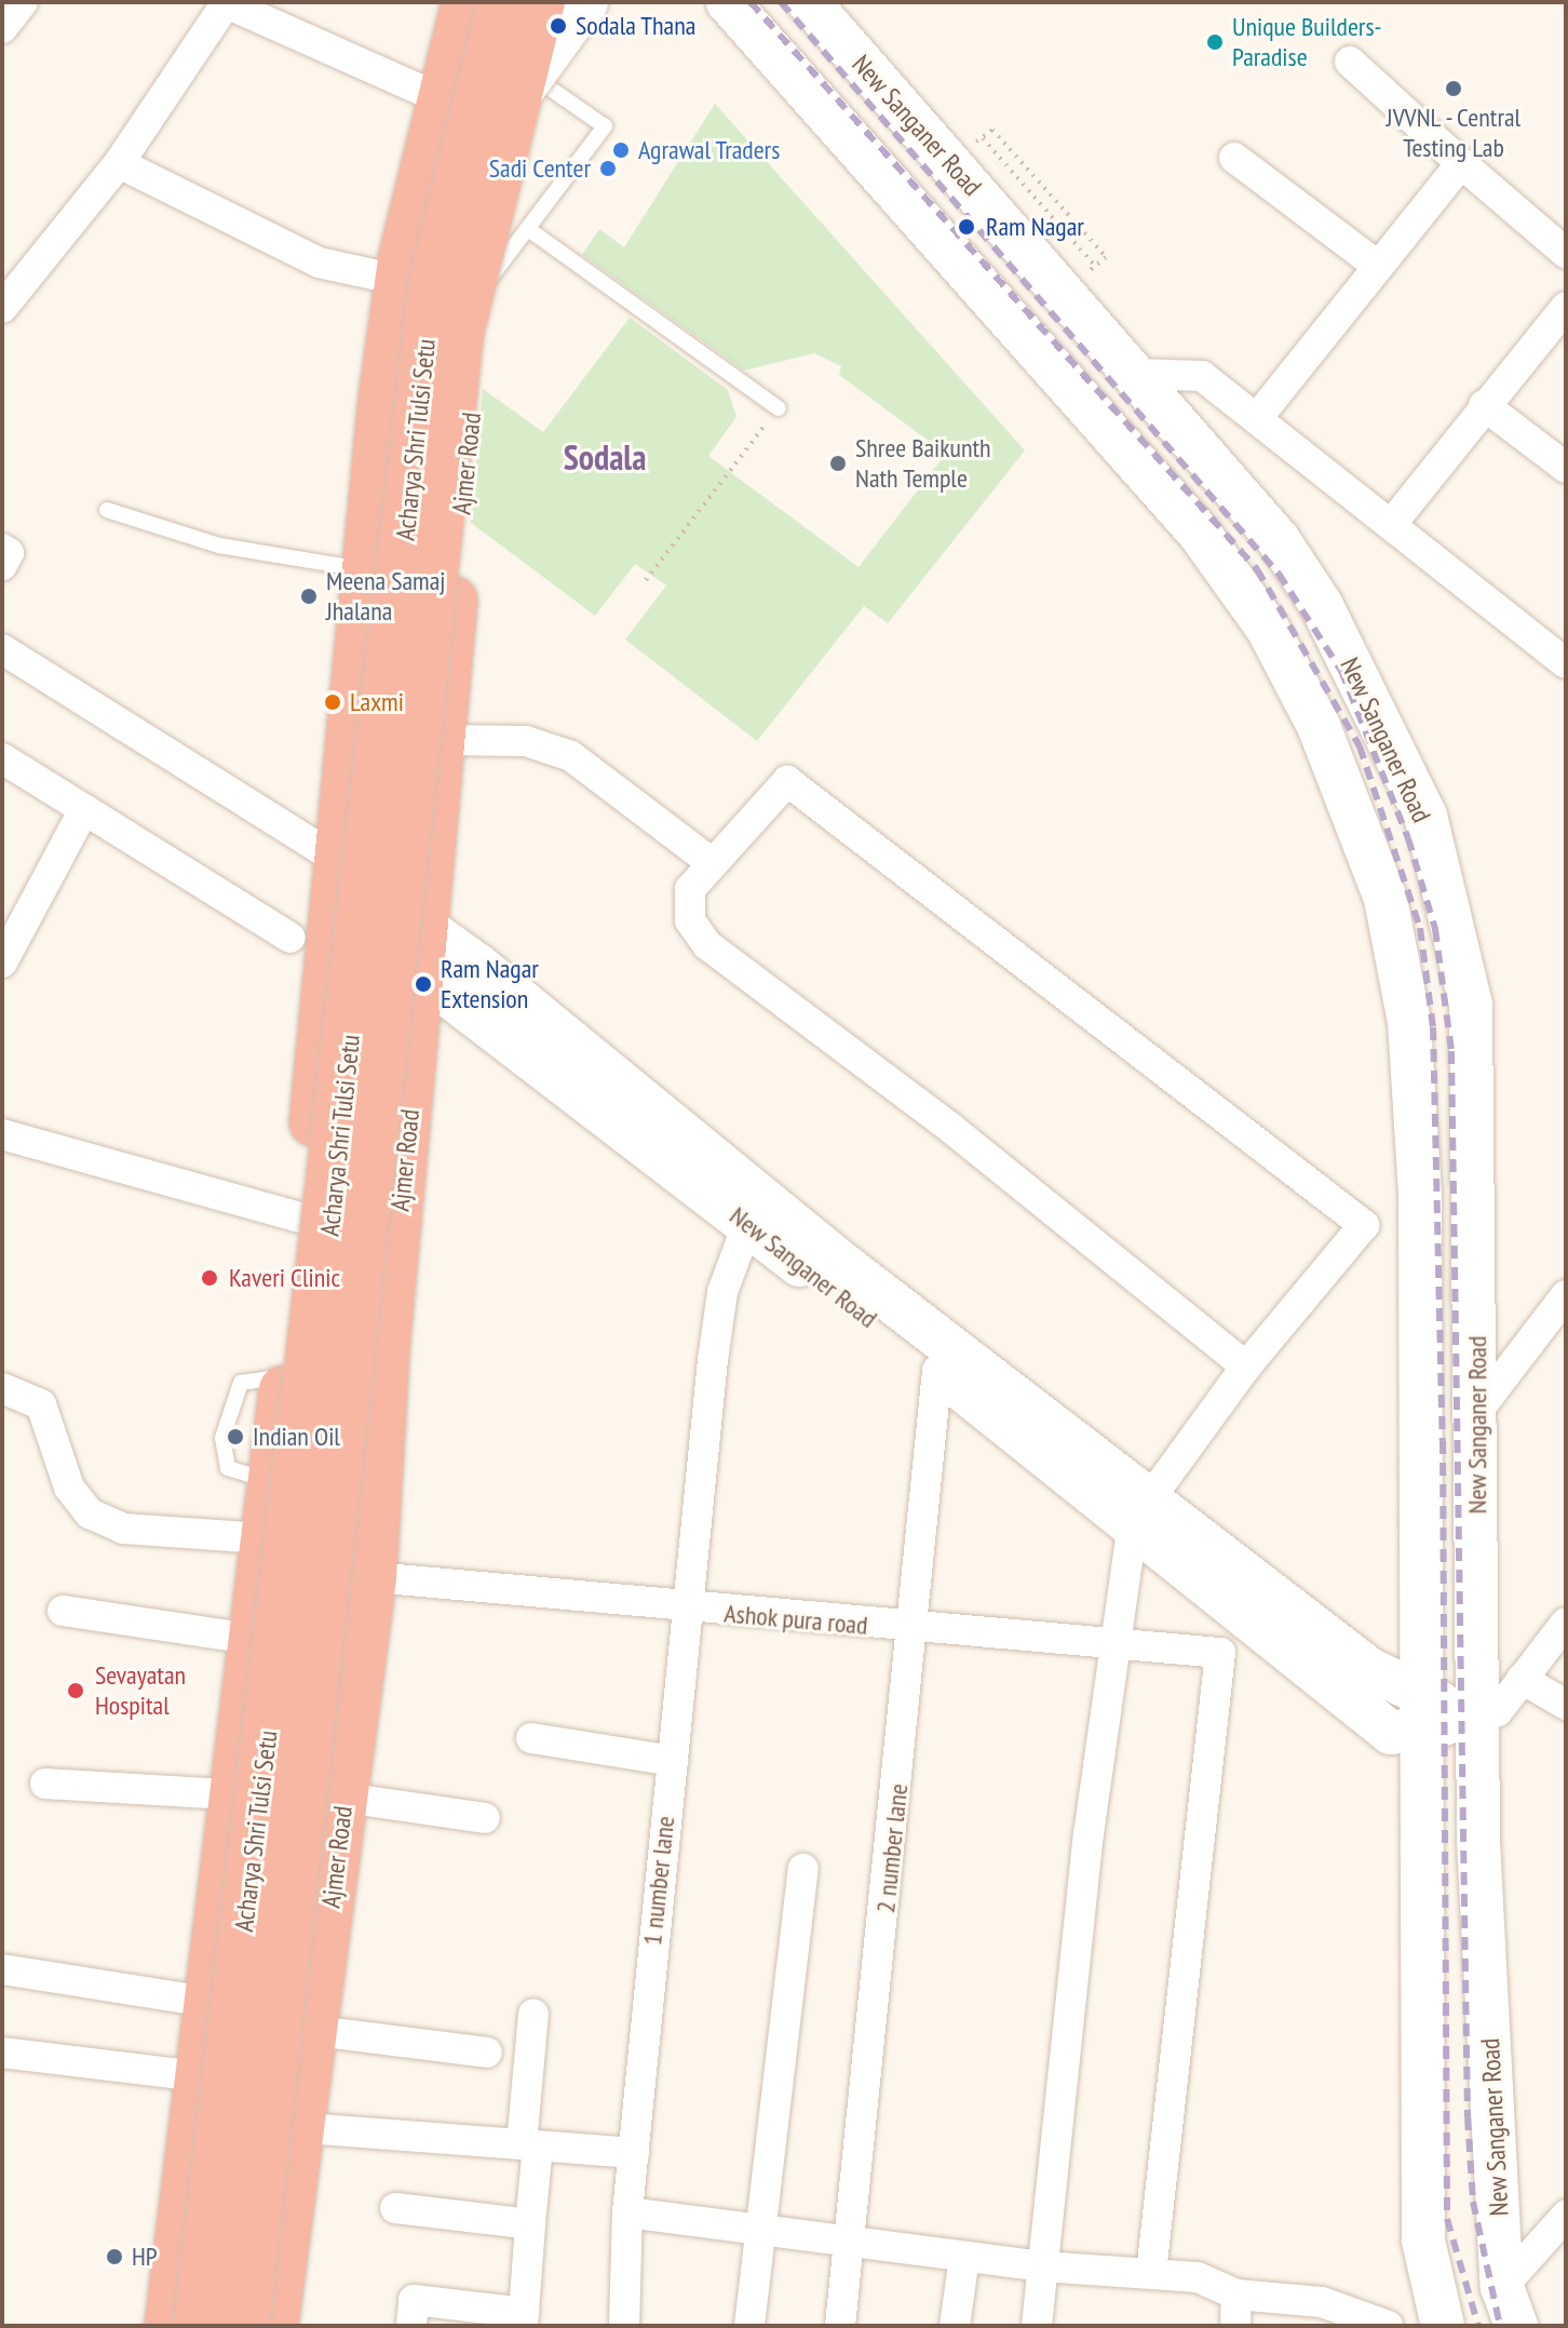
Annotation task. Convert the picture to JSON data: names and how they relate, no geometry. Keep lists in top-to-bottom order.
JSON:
{
  "streets": {
    "highway": ["Acharya Shri Tulsi Setu", "Ajmer Road"],
    "main road": ["New Sanganer Road"],
    "street": ["Ashok pura road", "2 number lane", "1 number lane"]
  },
  "crossings": [
    ["New Sanganer Road", "Ajmer Road"],
    ["New Sanganer Road", "2 number lane"],
    ["New Sanganer Road", "1 number lane"],
    ["Acharya Shri Tulsi Setu", "Ajmer Road"],
    ["Ajmer Road", "Ashok pura road"],
    ["Ashok pura road", "2 number lane"],
    ["Ashok pura road", "1 number lane"]
  ],
  "districts": ["Sodala"],
  "places": [
    "Sodala Thana",
    "Unique Builders- Paradise",
    "JVVNL - Central Testing Lab",
    "Agrawal Traders",
    "Sadi Center",
    "Ram Nagar",
    "Shree Baikunth Nath Temple",
    "Meena Samaj Jhalana",
    "Laxmi",
    "Ram Nagar Extension",
    "Kaveri Clinic",
    "Indian Oil",
    "Sevayatan Hospital",
    "HP"
  ]
}
